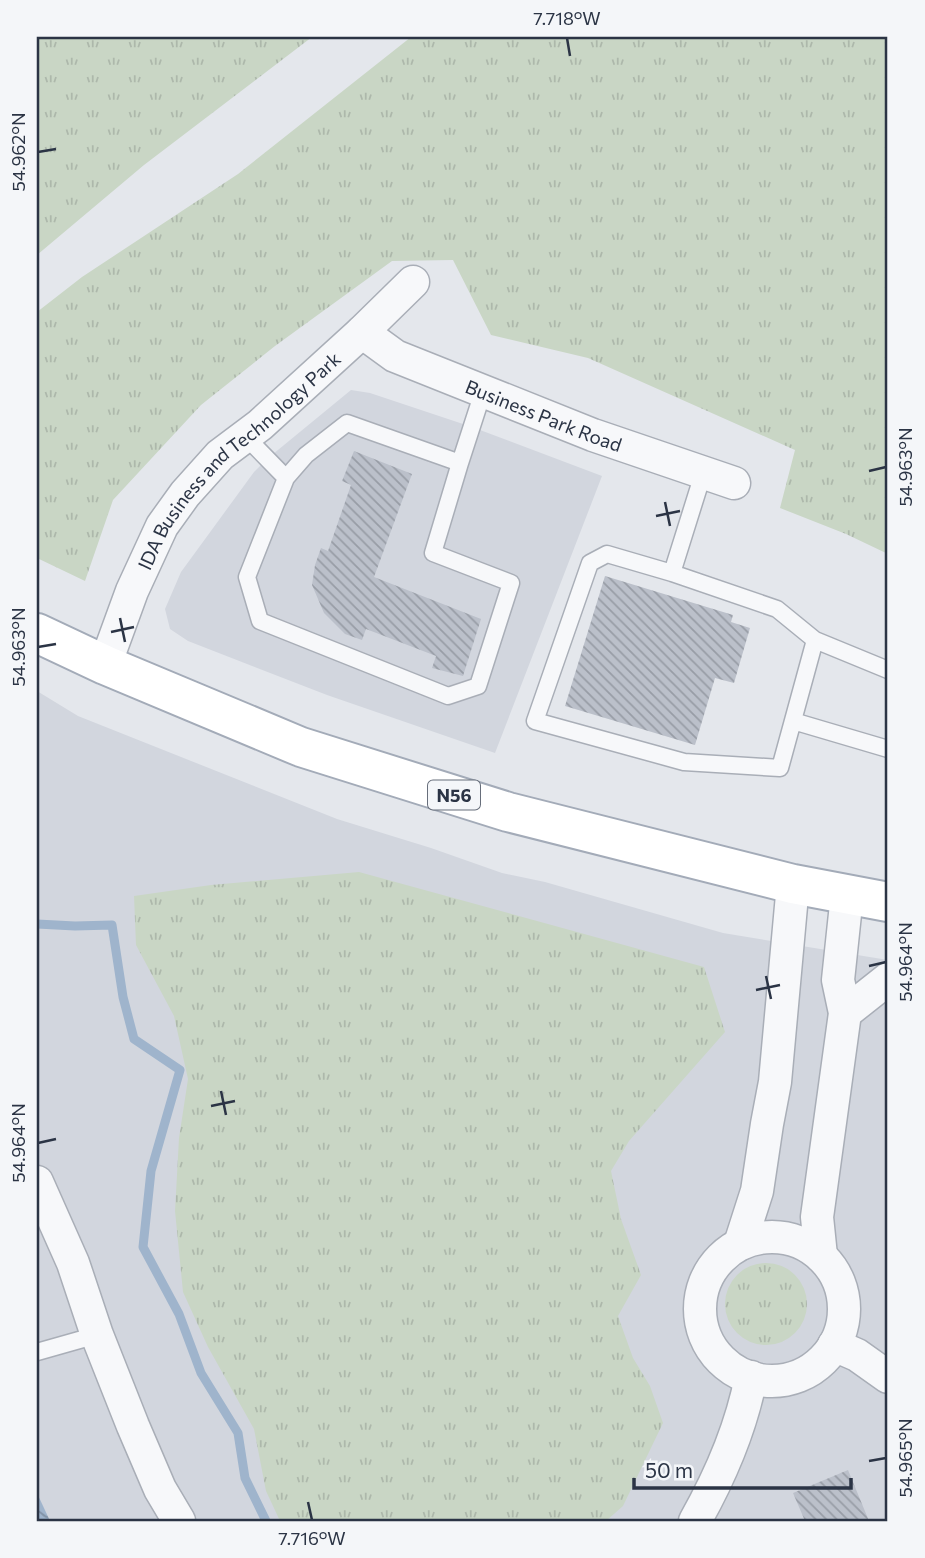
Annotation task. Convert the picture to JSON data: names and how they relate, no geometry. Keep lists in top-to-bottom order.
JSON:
{
  "streets": {
    "main road": ["N56"],
    "street": ["Business Park Road", "IDA Business and Technology Park"]
  },
  "crossings": [
    ["Business Park Road", "IDA Business and Technology Park"],
    ["IDA Business and Technology Park", "N56"]
  ],
  "scale_bar": "50 m",
  "coordinates": [
    "7.718°W",
    "54.962°N",
    "54.963°N",
    "54.964°N",
    "54.965°N",
    "7.716°W"
  ]
}
